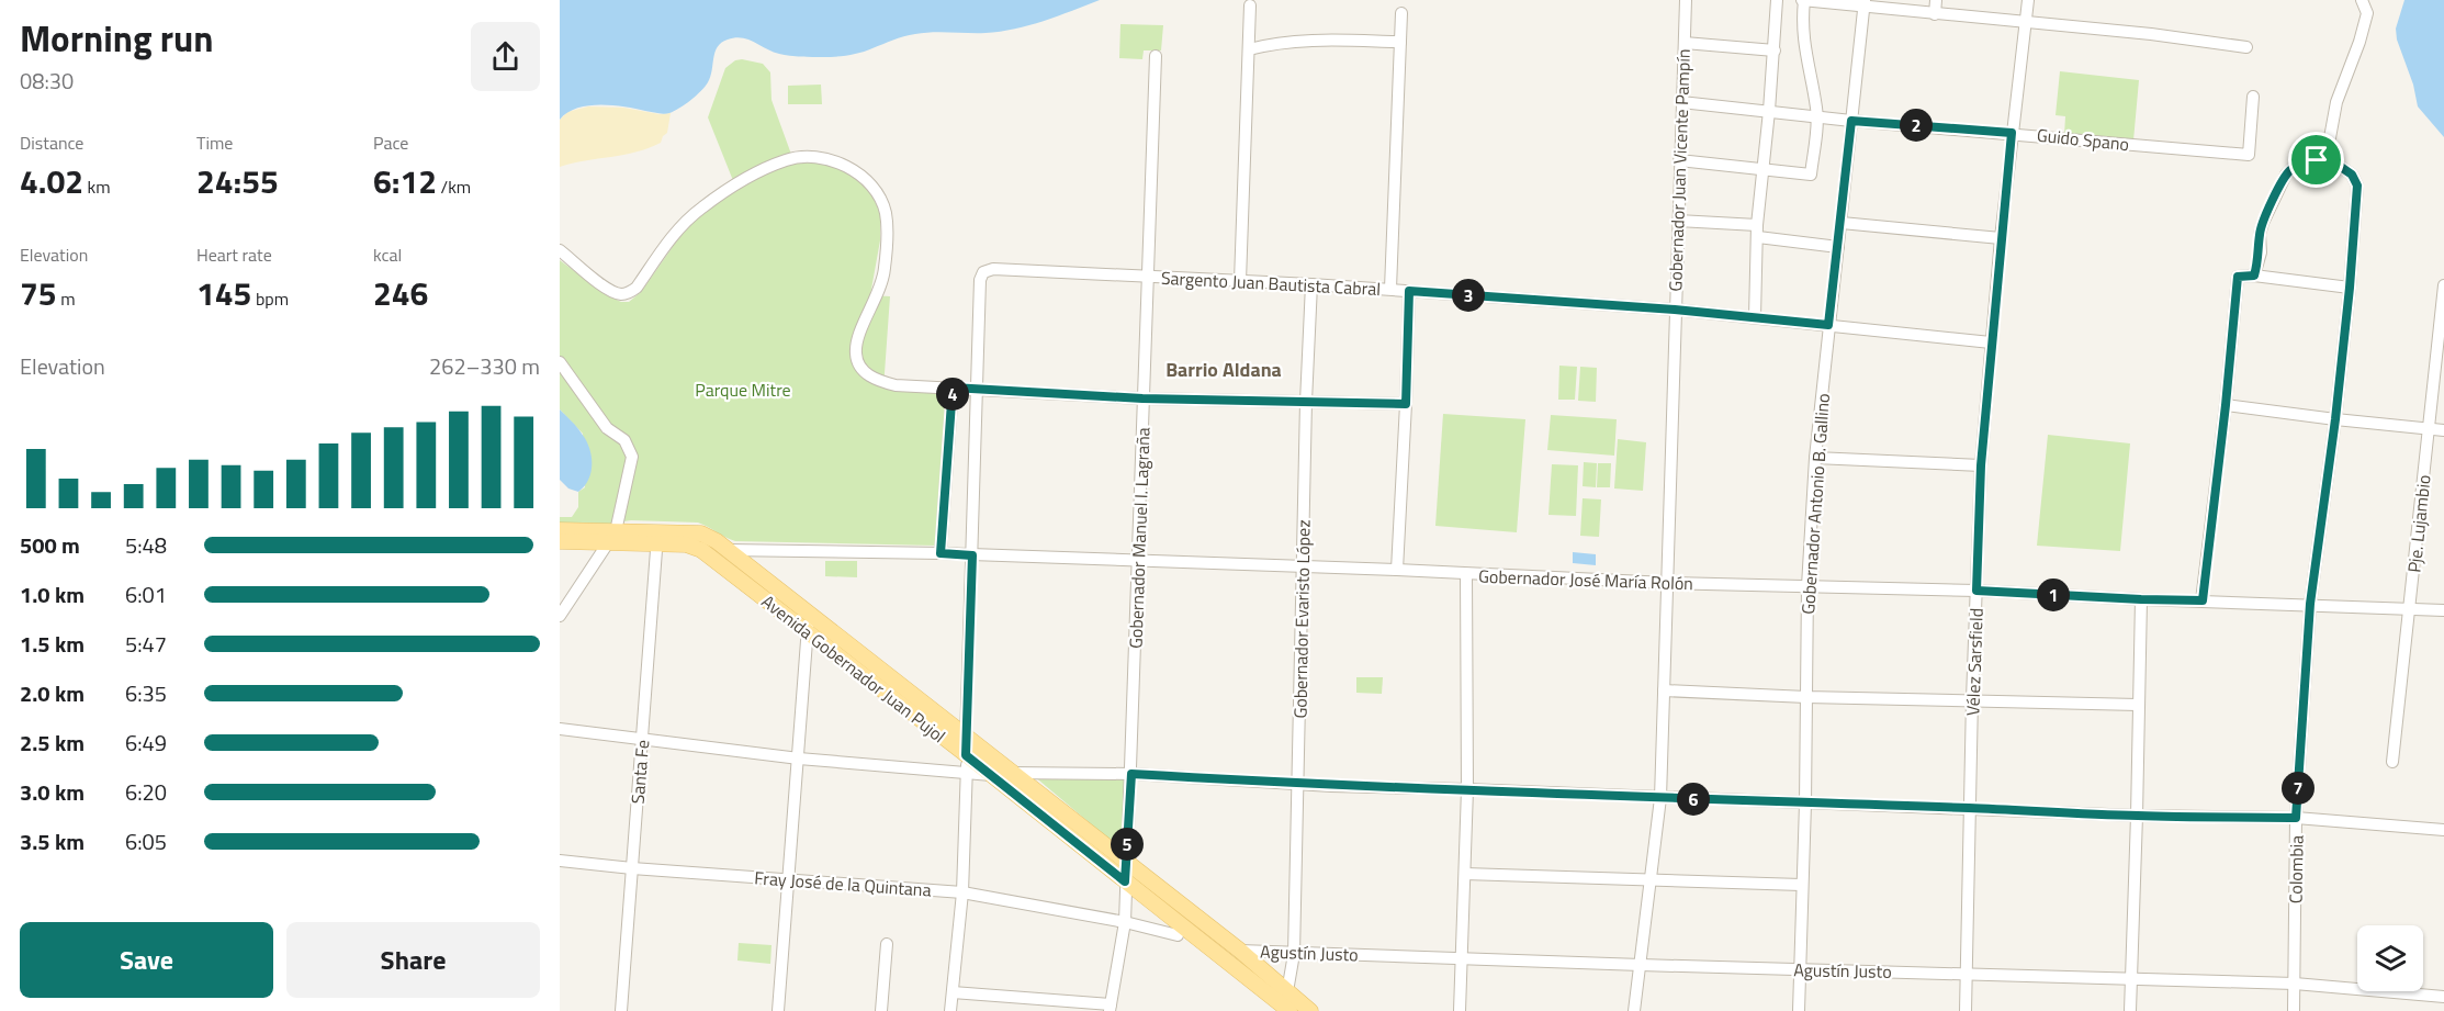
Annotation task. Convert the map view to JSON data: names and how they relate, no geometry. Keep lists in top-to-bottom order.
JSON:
{
  "streets": {
    "main road": ["Avenida Gobernador Juan Pujol"],
    "street": [
      "Guido Spano",
      "Gobernador Juan Vicente Pampín",
      "Sargento Juan Bautista Cabral",
      "Gobernador Antonio B. Gallino",
      "Pje. Lujambio",
      "Gobernador Manuel I. Lagraña",
      "Gobernador José María Rolón",
      "Gobernador Evaristo López",
      "Vélez Sarsfield",
      "Santa Fe",
      "Colombia",
      "Fray José de la Quintana",
      "Agustín Justo"
    ]
  },
  "crossings": [
    ["Guido Spano", "Gobernador Juan Vicente Pampín"],
    ["Guido Spano", "Gobernador Antonio B. Gallino"],
    ["Guido Spano", "Vélez Sarsfield"],
    ["Gobernador Juan Vicente Pampín", "Sargento Juan Bautista Cabral"],
    ["Gobernador Juan Vicente Pampín", "Gobernador José María Rolón"],
    ["Gobernador Juan Vicente Pampín", "Agustín Justo"],
    ["Sargento Juan Bautista Cabral", "Gobernador Antonio B. Gallino"],
    ["Sargento Juan Bautista Cabral", "Gobernador Manuel I. Lagraña"],
    ["Sargento Juan Bautista Cabral", "Gobernador Evaristo López"],
    ["Sargento Juan Bautista Cabral", "Vélez Sarsfield"],
    ["Gobernador Antonio B. Gallino", "Gobernador José María Rolón"],
    ["Gobernador Antonio B. Gallino", "Agustín Justo"],
    ["Pje. Lujambio", "Gobernador José María Rolón"],
    ["Gobernador Manuel I. Lagraña", "Gobernador José María Rolón"],
    ["Gobernador Manuel I. Lagraña", "Avenida Gobernador Juan Pujol"],
    ["Gobernador Manuel I. Lagraña", "Fray José de la Quintana"],
    ["Gobernador José María Rolón", "Gobernador Evaristo López"],
    ["Gobernador José María Rolón", "Vélez Sarsfield"],
    ["Gobernador José María Rolón", "Avenida Gobernador Juan Pujol"],
    ["Gobernador José María Rolón", "Colombia"],
    ["Gobernador Evaristo López", "Avenida Gobernador Juan Pujol"],
    ["Gobernador Evaristo López", "Agustín Justo"],
    ["Vélez Sarsfield", "Agustín Justo"],
    ["Avenida Gobernador Juan Pujol", "Santa Fe"],
    ["Avenida Gobernador Juan Pujol", "Agustín Justo"],
    ["Santa Fe", "Fray José de la Quintana"],
    ["Colombia", "Agustín Justo"]
  ],
  "districts": ["Barrio Aldana"],
  "parks": ["Parque Mitre"],
  "page": {
    "heading": ["Morning run", "08:30"],
    "pins": [
      "2",
      "3",
      "4",
      "1",
      "7",
      "6",
      "5"
    ],
    "stats": [
      ["Distance", "4.02 km"],
      ["Time", "24:55"],
      ["Pace", "6:12 /km"],
      ["Elevation", "75 m"],
      ["Heart rate", "145 bpm"],
      ["kcal", "246"]
    ],
    "chart": ["Elevation", "262–330 m"],
    "list": [
      {
        "name": "500 m",
        "note": "5:48"
      },
      {
        "name": "1.0 km",
        "note": "6:01"
      },
      {
        "name": "1.5 km",
        "note": "5:47"
      },
      {
        "name": "2.0 km",
        "note": "6:35"
      },
      {
        "name": "2.5 km",
        "note": "6:49"
      },
      {
        "name": "3.0 km",
        "note": "6:20"
      },
      {
        "name": "3.5 km",
        "note": "6:05"
      }
    ],
    "buttons": ["Save", "Share"]
  }
}
